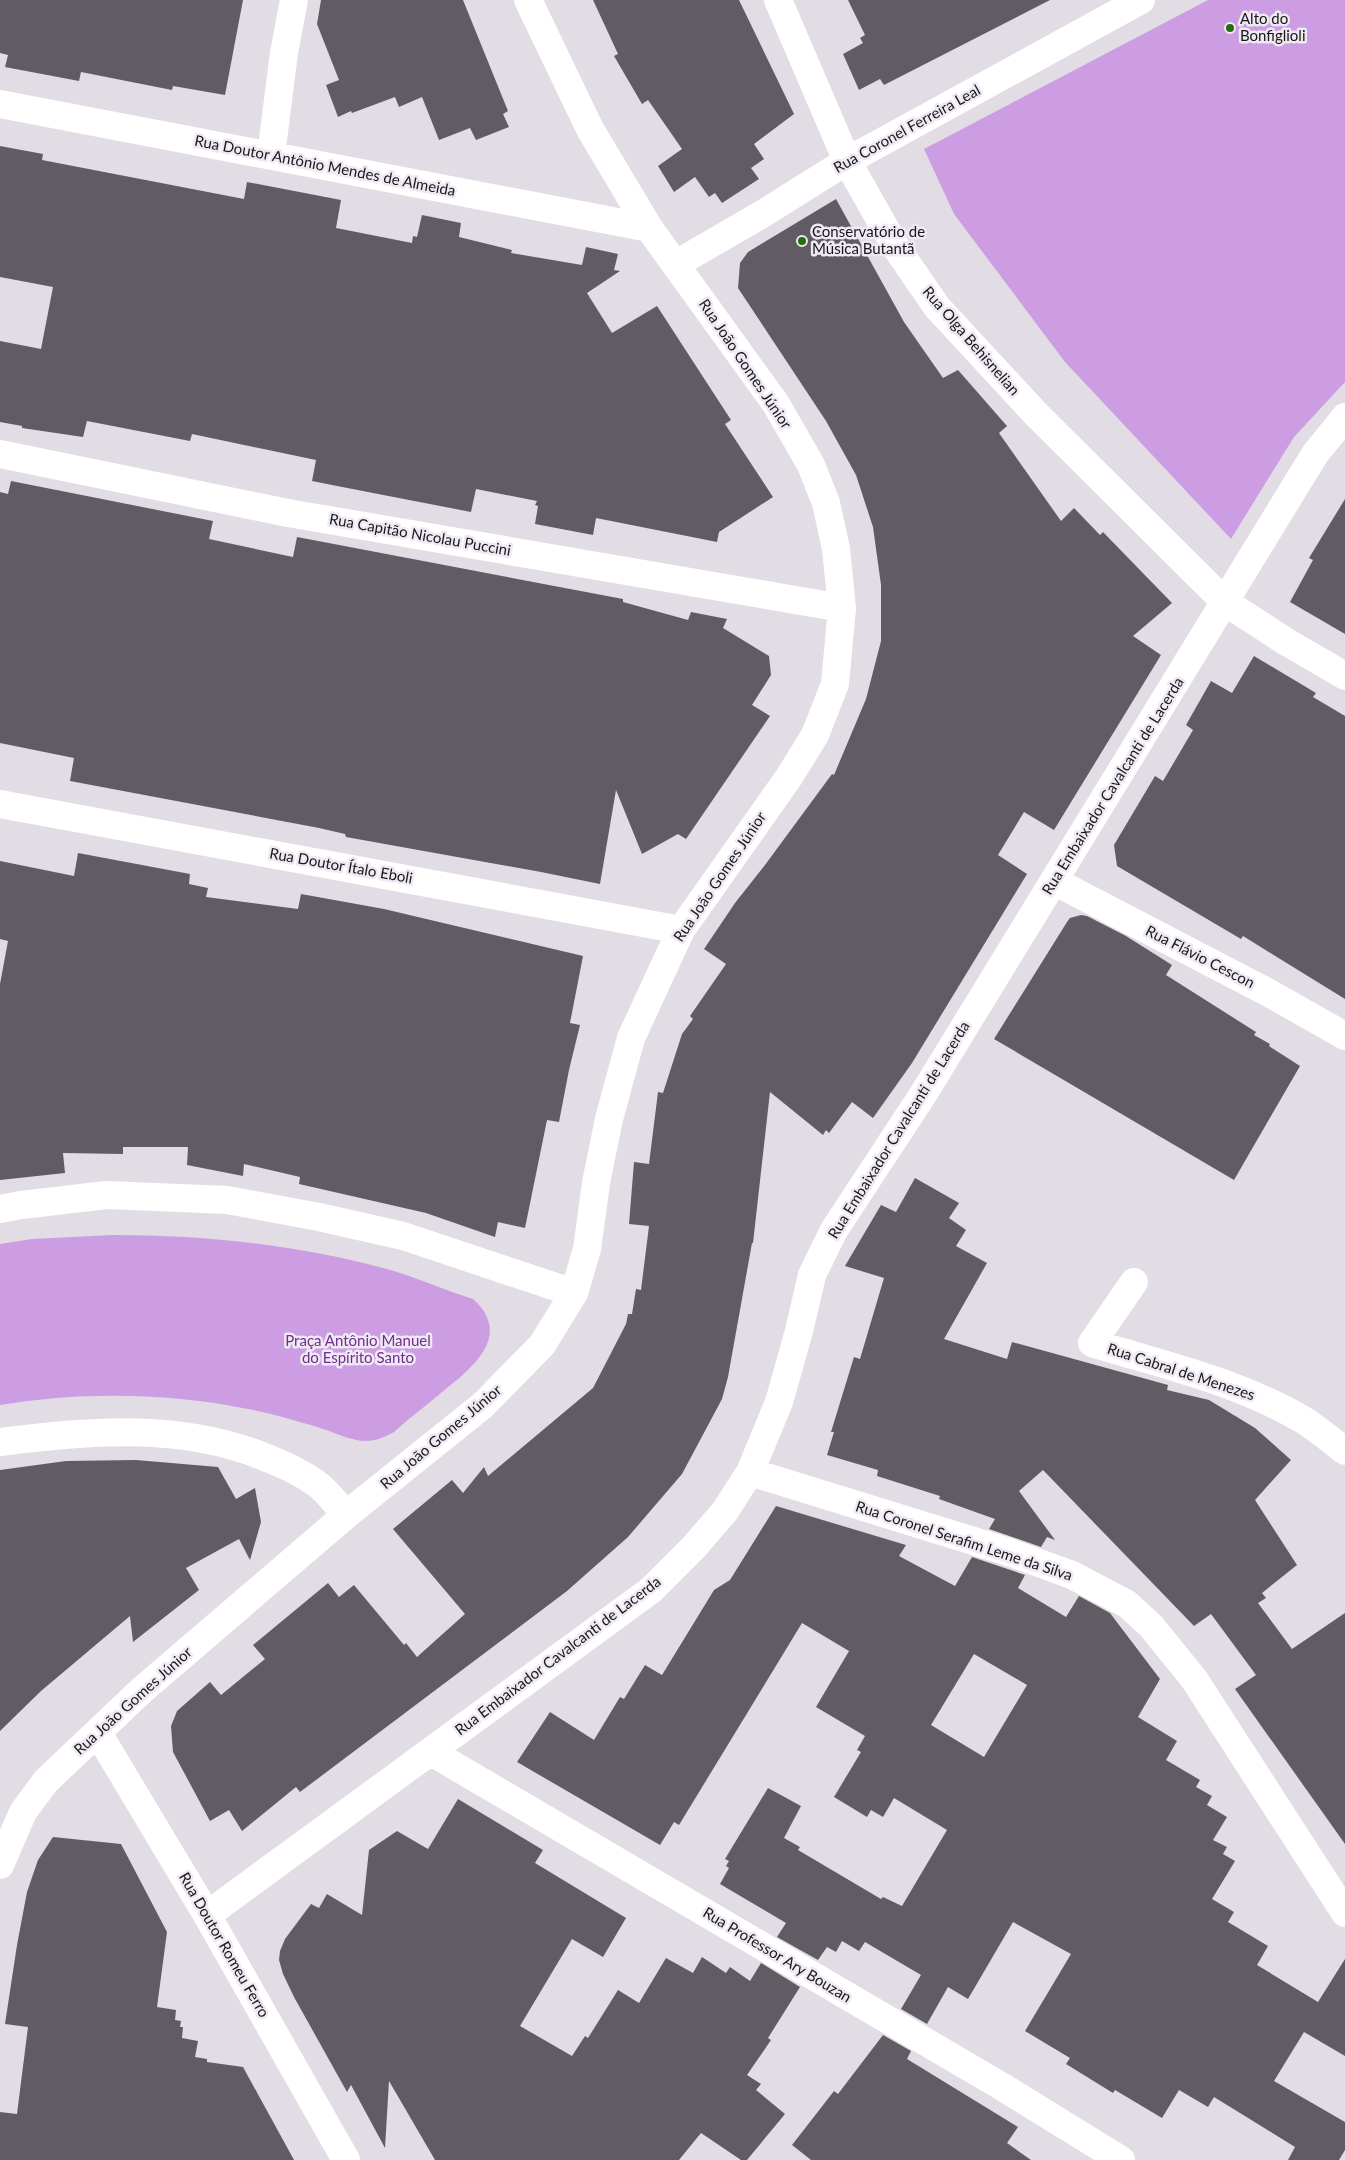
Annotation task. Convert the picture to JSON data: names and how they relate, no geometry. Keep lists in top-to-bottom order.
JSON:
{
  "streets": {
    "street": [
      "Rua Coronel Ferreira Leal",
      "Rua Doutor Antônio Mendes de Almeida",
      "Rua Olga Behisnelian",
      "Rua João Gomes Júnior",
      "Rua Capitão Nicolau Puccini",
      "Rua Embaixador Cavalcanti de Lacerda",
      "Rua Doutor Ítalo Eboli",
      "Rua Flávio Cescon",
      "Rua Cabral de Menezes",
      "Rua Coronel Serafim Leme da Silva",
      "Rua Doutor Romeu Ferro",
      "Rua Professor Ary Bouzan"
    ]
  },
  "crossings": [
    ["Rua Coronel Ferreira Leal", "Rua Olga Behisnelian"],
    ["Rua Coronel Ferreira Leal", "Rua João Gomes Júnior"],
    ["Rua Doutor Antônio Mendes de Almeida", "Rua João Gomes Júnior"],
    ["Rua Olga Behisnelian", "Rua Embaixador Cavalcanti de Lacerda"],
    ["Rua João Gomes Júnior", "Rua Capitão Nicolau Puccini"],
    ["Rua João Gomes Júnior", "Rua Doutor Ítalo Eboli"],
    ["Rua João Gomes Júnior", "Rua Doutor Romeu Ferro"],
    ["Rua Embaixador Cavalcanti de Lacerda", "Rua Flávio Cescon"],
    ["Rua Embaixador Cavalcanti de Lacerda", "Rua Coronel Serafim Leme da Silva"],
    ["Rua Embaixador Cavalcanti de Lacerda", "Rua Doutor Romeu Ferro"],
    ["Rua Embaixador Cavalcanti de Lacerda", "Rua Professor Ary Bouzan"]
  ],
  "parks": ["Praça Antônio Manuel do Espírito Santo"],
  "places": ["Alto do Bonfiglioli", "Conservatório de Música Butantã"]
}
